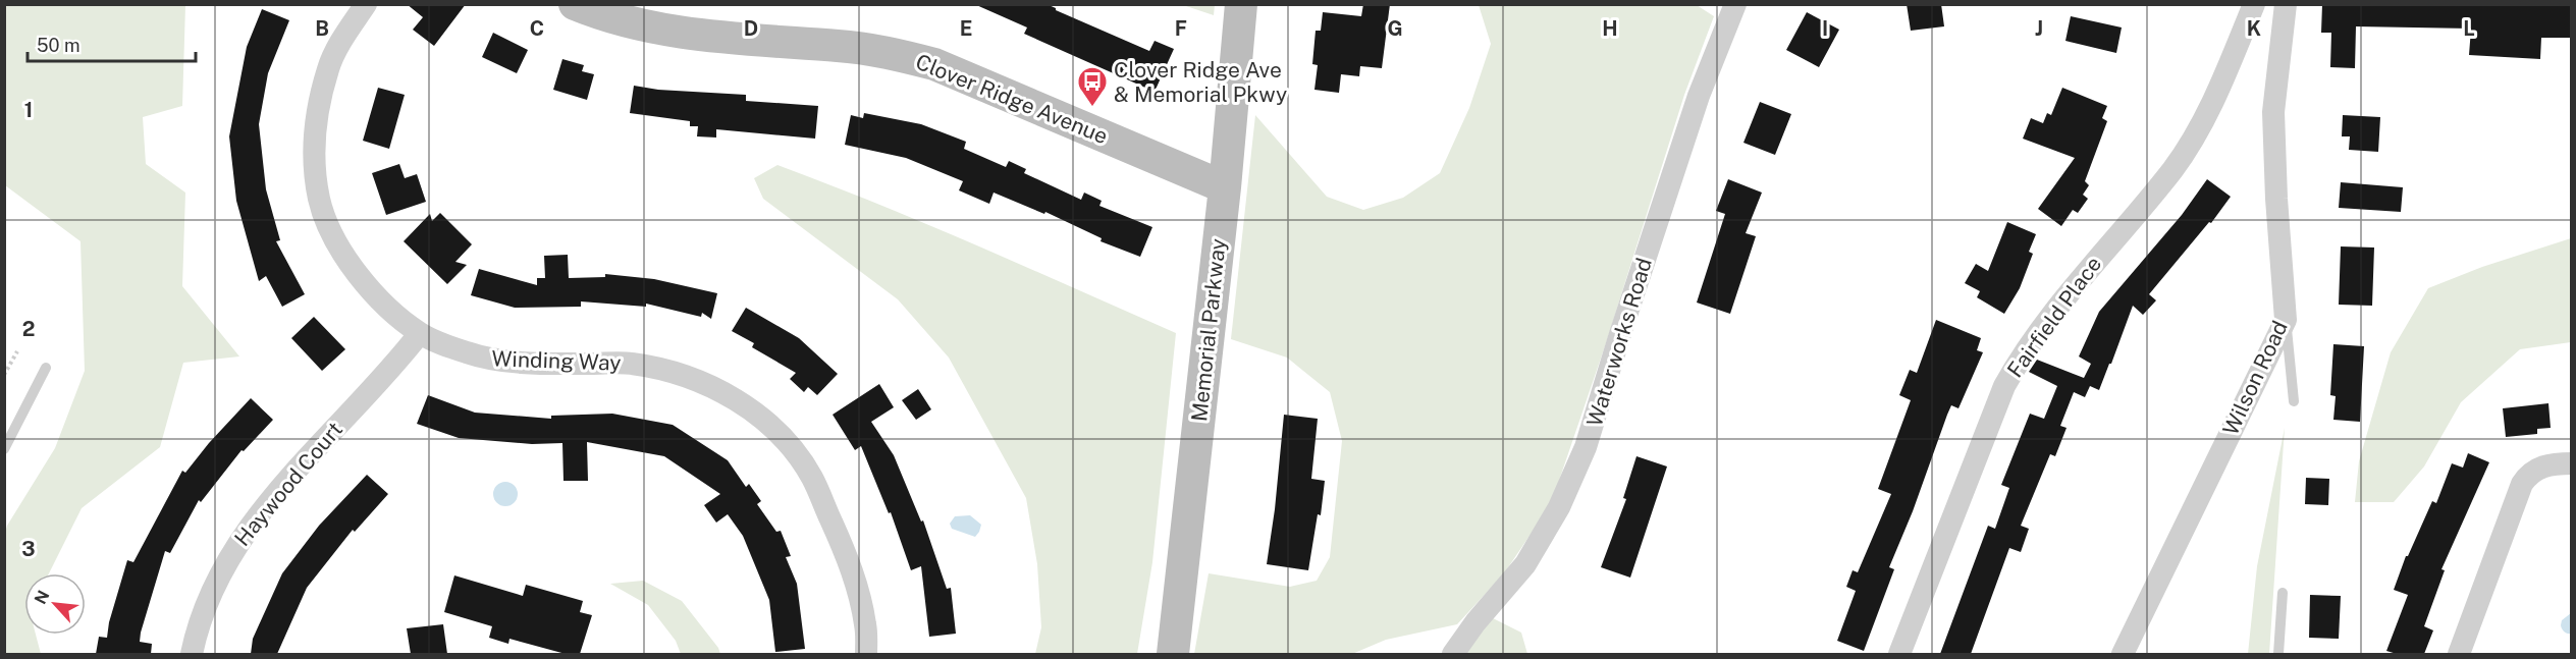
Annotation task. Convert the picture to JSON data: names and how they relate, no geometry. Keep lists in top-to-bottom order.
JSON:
{
  "streets": {
    "street": [
      "Clover Ridge Avenue",
      "Fairfield Place",
      "Memorial Parkway",
      "Waterworks Road",
      "Winding Way",
      "Wilson Road",
      "Haywood Court"
    ]
  },
  "crossings": [
    ["Clover Ridge Avenue", "Memorial Parkway"],
    ["Winding Way", "Haywood Court"]
  ],
  "places": {
    "bus stop": ["Clover Ridge Ave & Memorial Pkwy"]
  },
  "scale_bar": "50 m",
  "north": "top left",
  "grid": {
    "columns": [
      "B",
      "C",
      "D",
      "E",
      "F",
      "G",
      "H",
      "I",
      "J",
      "K",
      "L"
    ],
    "rows": ["1", "2", "3"]
  }
}
